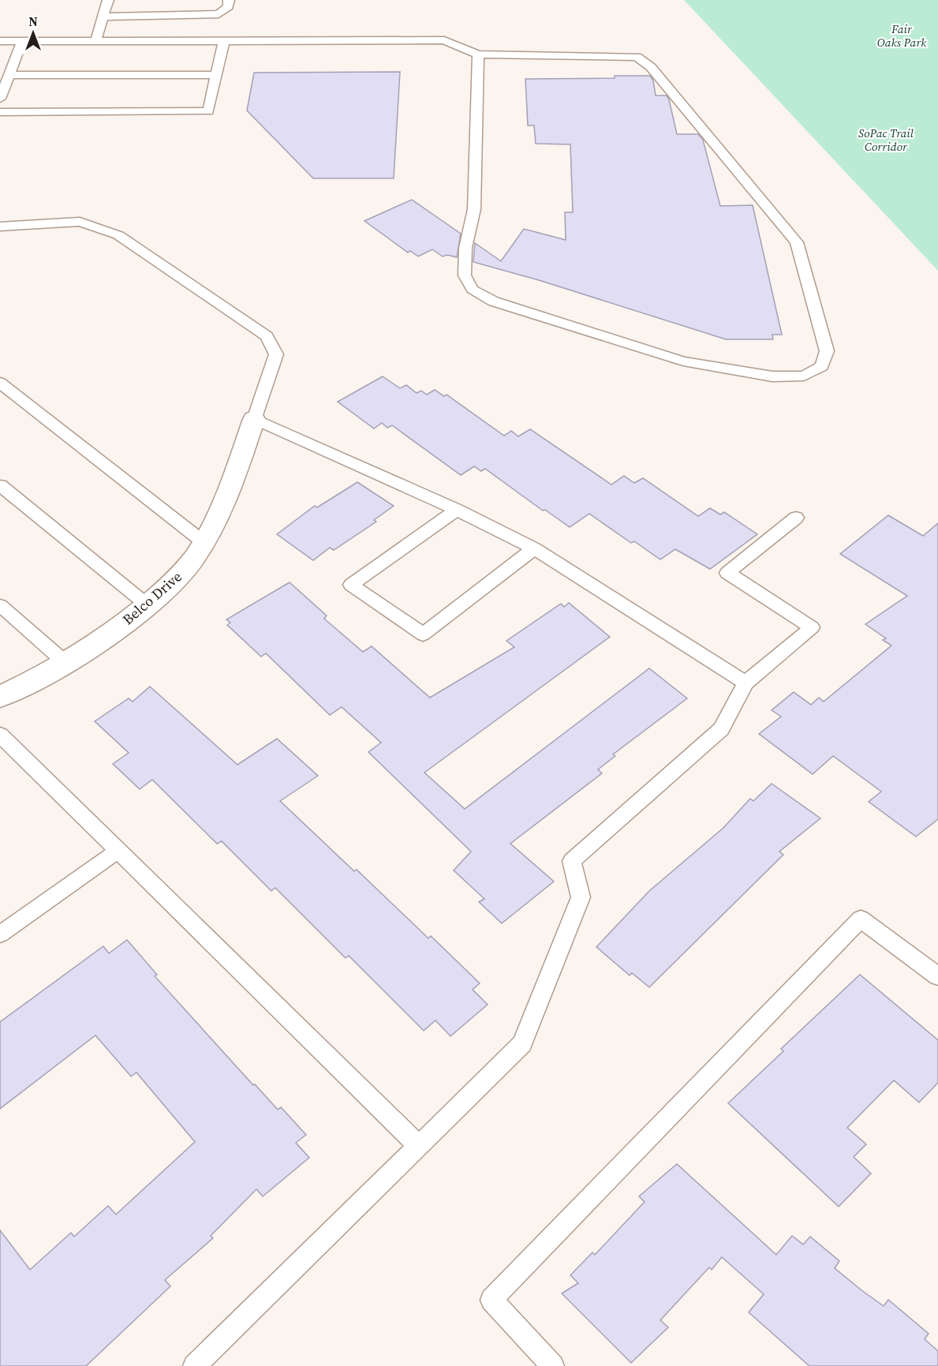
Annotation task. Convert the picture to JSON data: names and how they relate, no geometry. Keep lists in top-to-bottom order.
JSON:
{
  "streets": {
    "street": ["Belco Drive"]
  },
  "parks": ["Fair Oaks Park", "SoPac Trail Corridor"],
  "north": "top"
}
